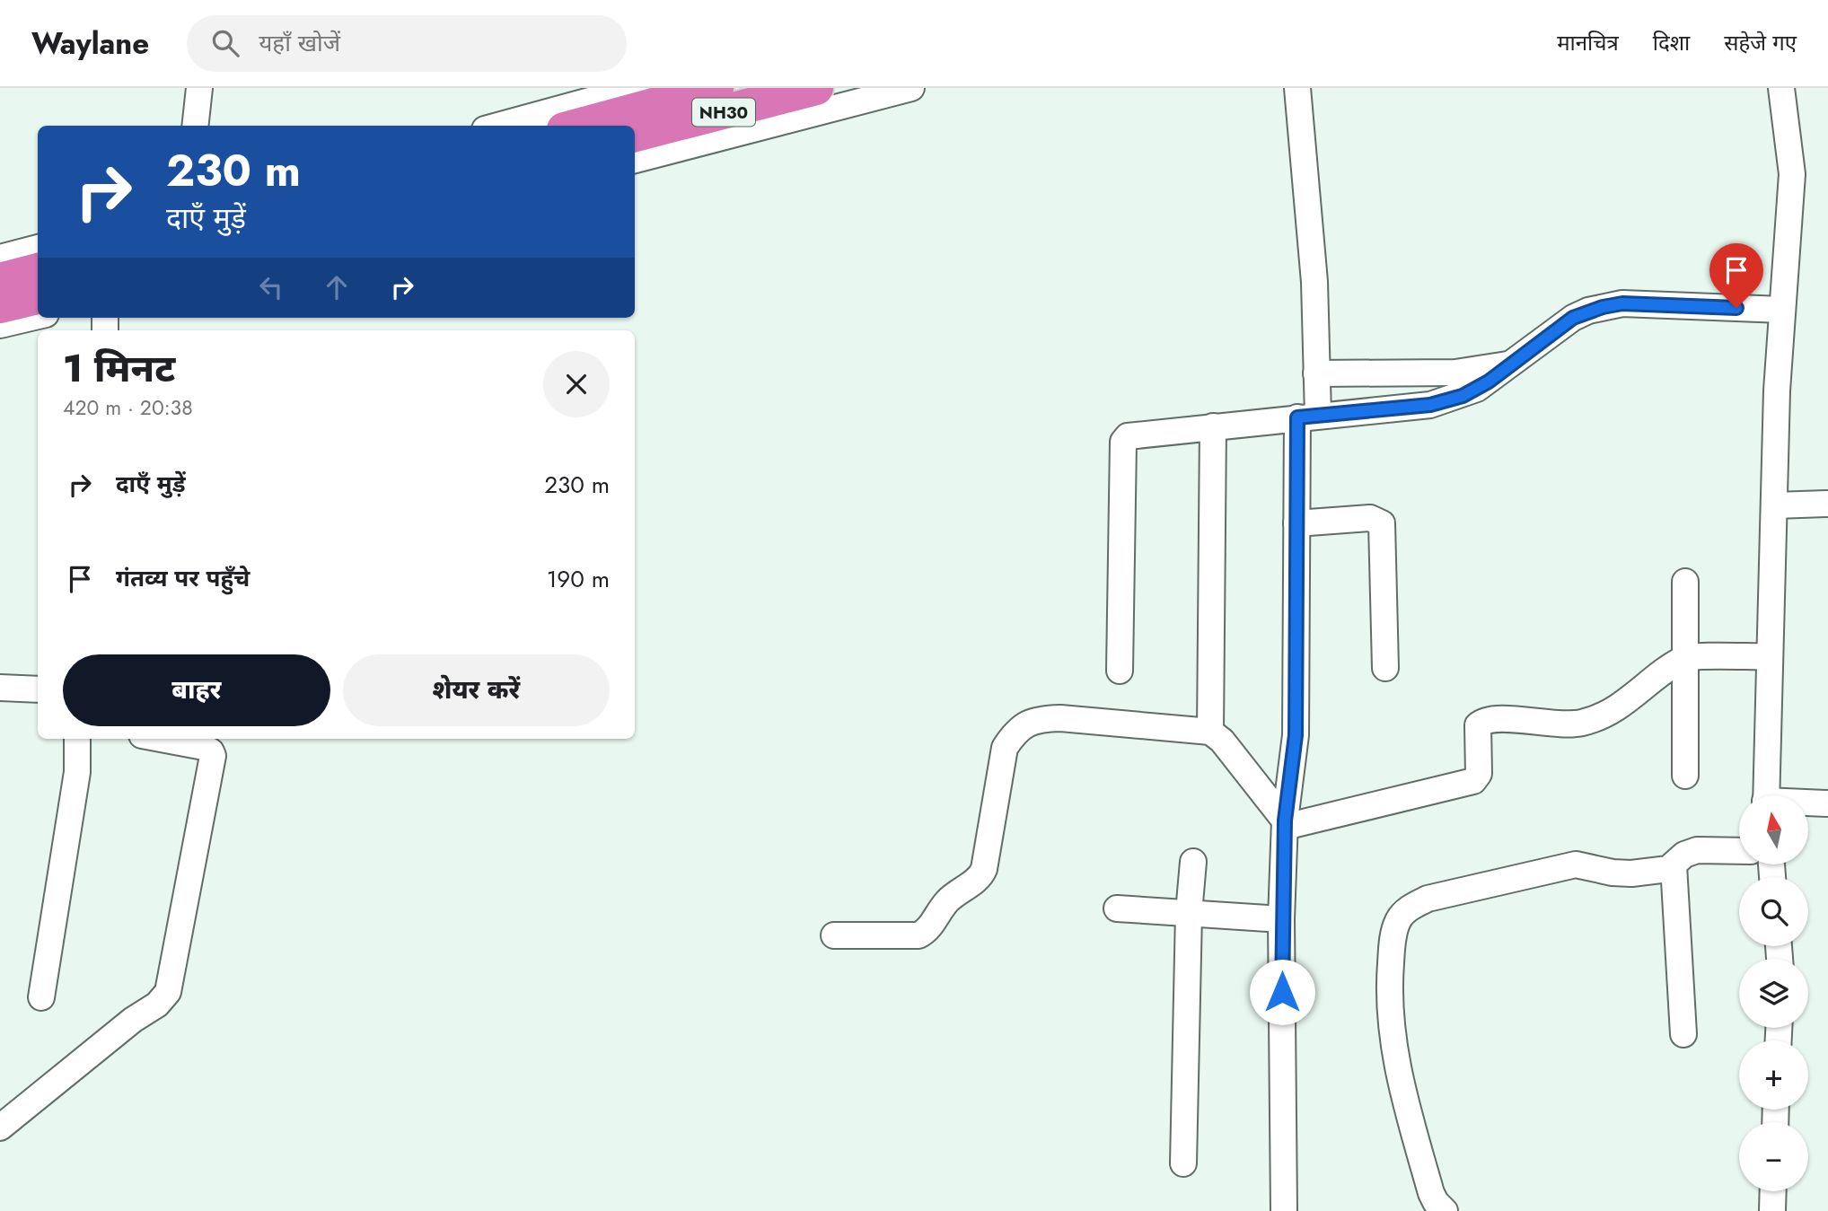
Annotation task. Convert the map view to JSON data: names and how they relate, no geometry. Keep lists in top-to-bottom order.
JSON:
{
  "streets": {
    "highway": ["NH30"]
  },
  "north": "top",
  "page": {
    "header": "Waylane",
    "search": "यहाँ खोजें",
    "nav": ["मानचित्र", "दिशा", "सहेजे गए"],
    "turn": ["230 m", "दाएँ मुड़ें"],
    "heading": ["1 मिनट", "420 m · 20:38"],
    "list": [
      {
        "name": "दाएँ मुड़ें",
        "value": "230 m"
      },
      {
        "name": "गंतव्य पर पहुँचे",
        "value": "190 m"
      }
    ],
    "buttons": ["बाहर", "शेयर करें"],
    "map_buttons": ["+", "−"]
  }
}
